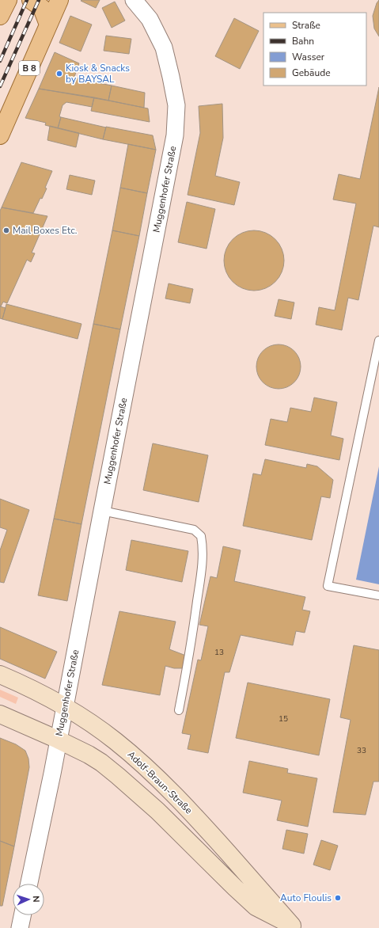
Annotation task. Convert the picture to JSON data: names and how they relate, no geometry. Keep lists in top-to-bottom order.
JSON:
{
  "streets": {
    "main road": ["B 8", "Adolf-Braun-Straße"],
    "street": ["Muggenhofer Straße"]
  },
  "crossings": [
    ["Muggenhofer Straße", "Adolf-Braun-Straße"]
  ],
  "places": ["Kiosk & Snacks by BAYSAL", "Mail Boxes Etc.", "Auto Floulis"],
  "house_numbers": ["13", "15", "33"],
  "legend": [
    "Straße",
    "Bahn",
    "Wasser",
    "Gebäude"
  ],
  "north": "right"
}
